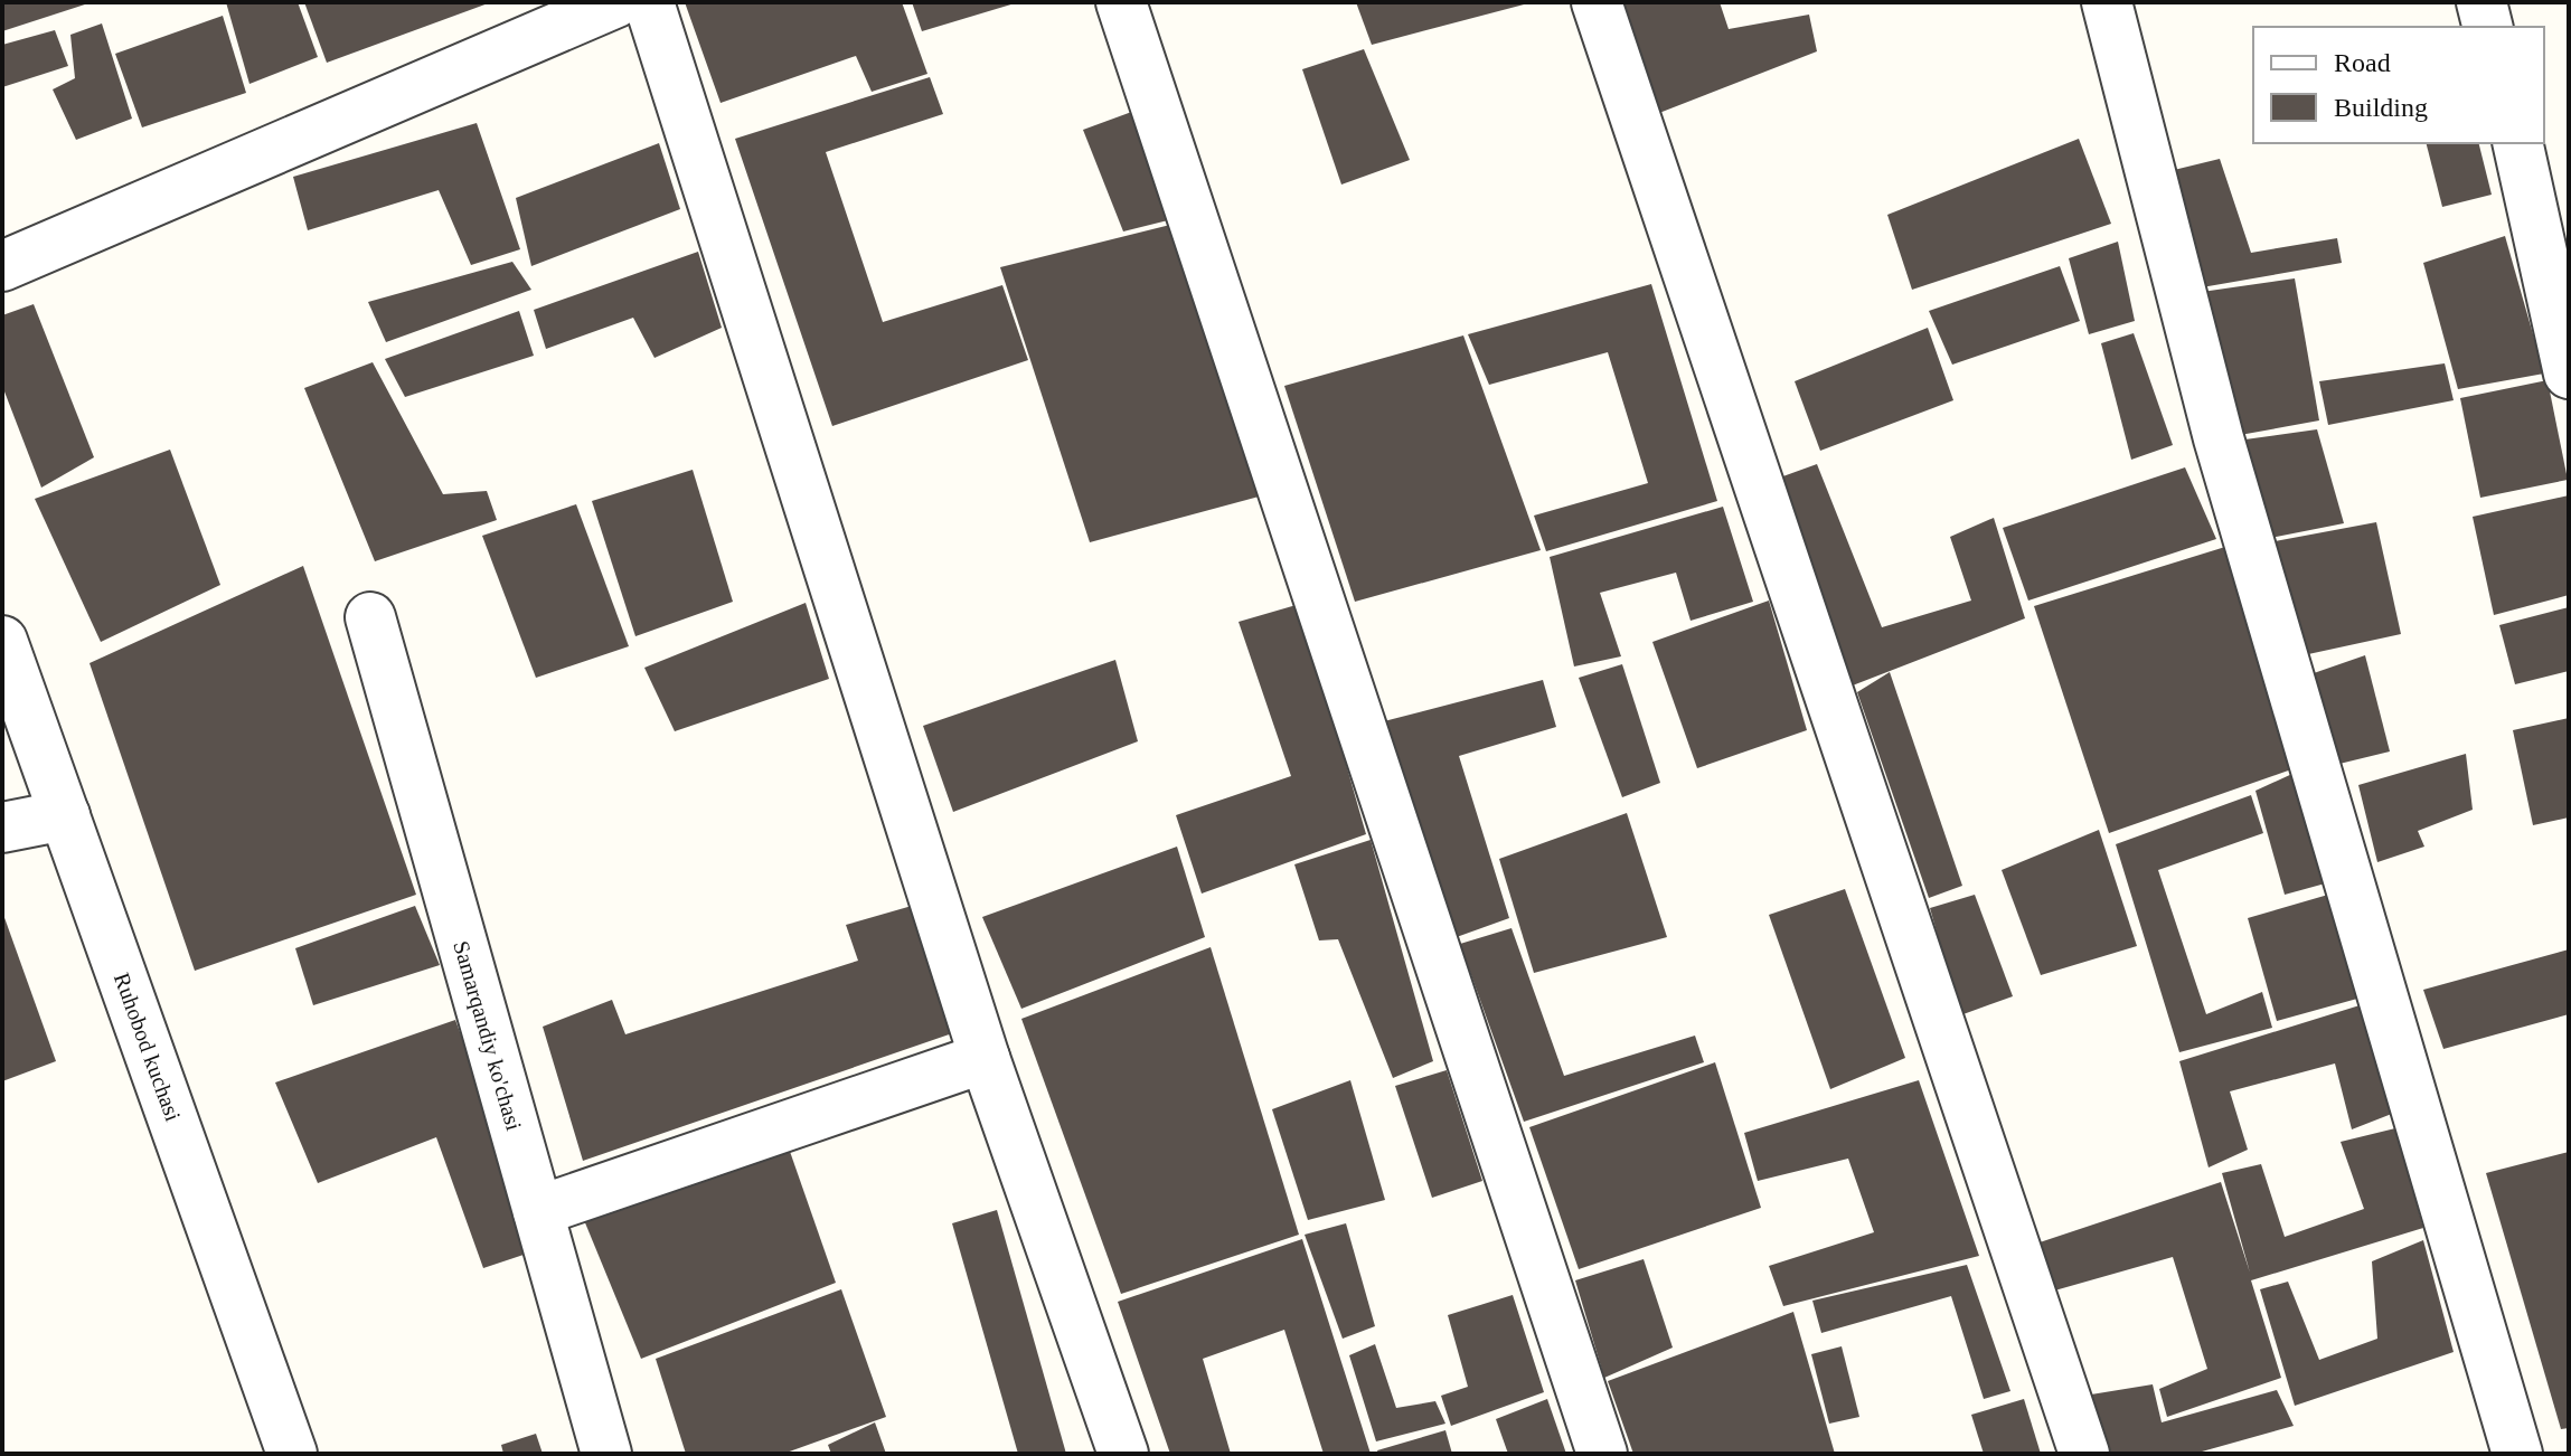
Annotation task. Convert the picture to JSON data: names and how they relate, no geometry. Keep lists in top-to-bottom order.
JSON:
{
  "streets": {
    "street": ["Samarqandiy ko'chasi", "Ruhobod kuchasi"]
  },
  "legend": ["Road", "Building"]
}
